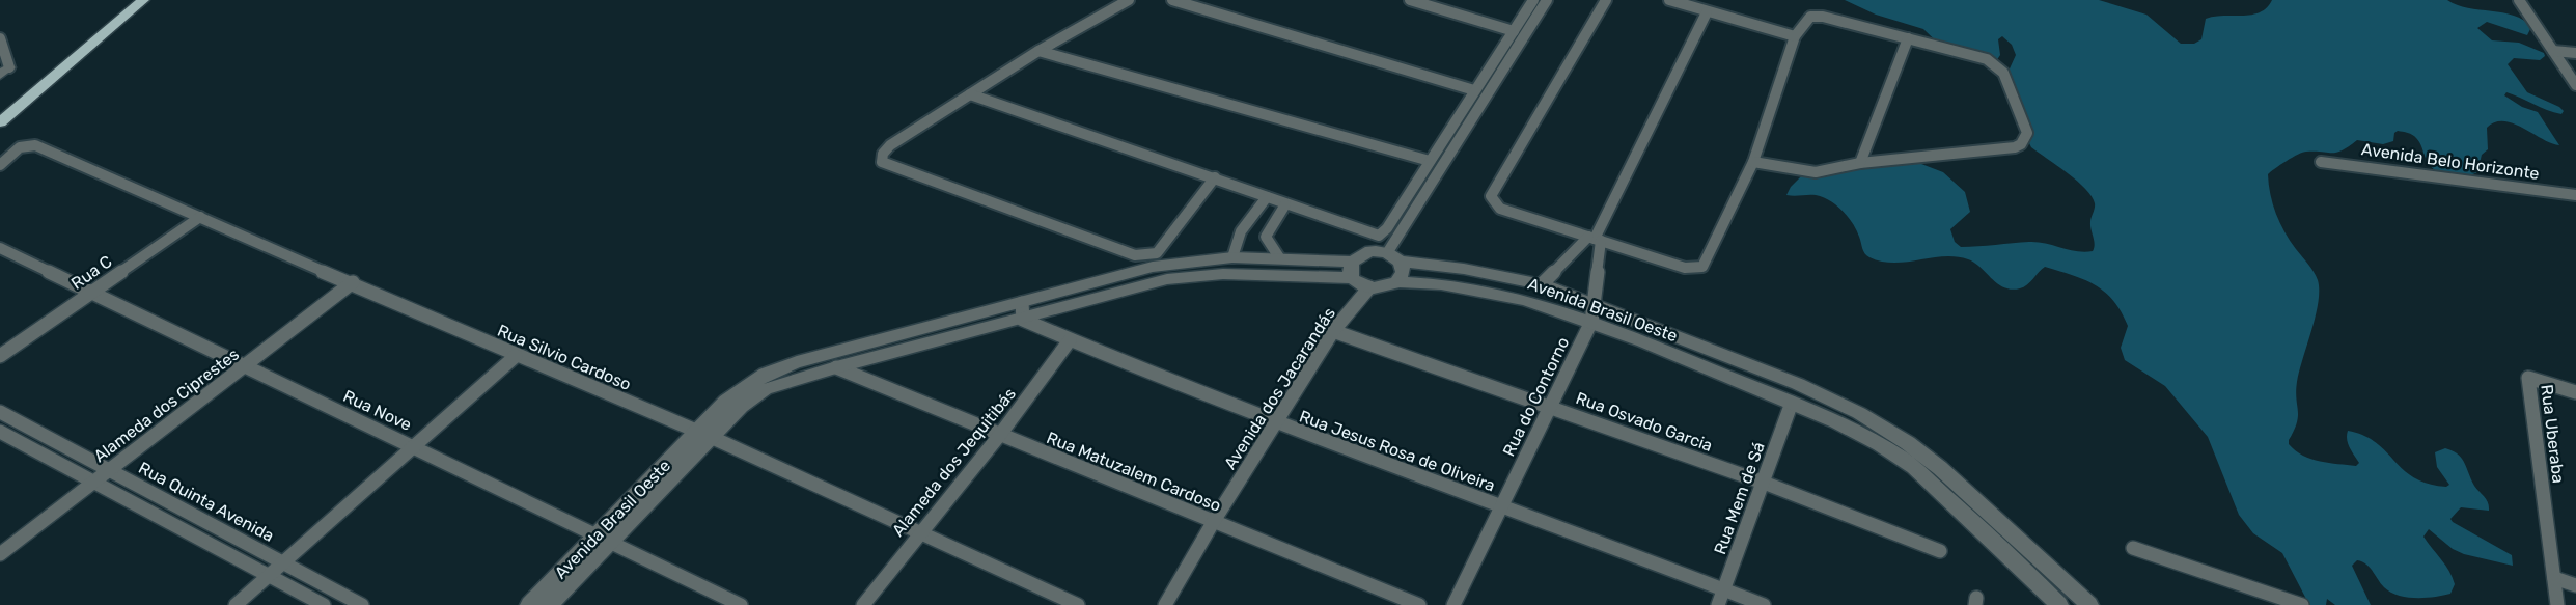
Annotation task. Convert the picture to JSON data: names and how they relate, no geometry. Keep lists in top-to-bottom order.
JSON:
{
  "streets": {
    "street": [
      "Avenida Belo Horizonte",
      "Rua C",
      "Avenida Brasil Oeste",
      "Rua Silvio Cardoso",
      "Avenida dos Jacarandás",
      "Rua do Contorno",
      "Alameda dos Ciprestes",
      "Rua Nove",
      "Rua Osvado Garcia",
      "Rua Uberaba",
      "Rua Jesus Rosa de Oliveira",
      "Alameda dos Jequitibás",
      "Rua Matuzalem Cardoso",
      "Rua Mem de Sá",
      "Rua Quinta Avenida"
    ]
  },
  "crossings": [
    ["Rua C", "Rua Silvio Cardoso"],
    ["Rua C", "Rua Nove"],
    ["Avenida Brasil Oeste", "Rua Silvio Cardoso"],
    ["Avenida Brasil Oeste", "Avenida dos Jacarandás"],
    ["Avenida Brasil Oeste", "Rua do Contorno"],
    ["Avenida Brasil Oeste", "Rua Nove"],
    ["Avenida Brasil Oeste", "Rua Mem de Sá"],
    ["Rua Silvio Cardoso", "Alameda dos Ciprestes"],
    ["Rua Silvio Cardoso", "Alameda dos Jequitibás"],
    ["Avenida dos Jacarandás", "Rua Osvado Garcia"],
    ["Avenida dos Jacarandás", "Rua Jesus Rosa de Oliveira"],
    ["Avenida dos Jacarandás", "Rua Matuzalem Cardoso"],
    ["Rua do Contorno", "Rua Osvado Garcia"],
    ["Rua do Contorno", "Rua Jesus Rosa de Oliveira"],
    ["Alameda dos Ciprestes", "Rua Nove"],
    ["Alameda dos Ciprestes", "Rua Quinta Avenida"],
    ["Rua Osvado Garcia", "Rua Mem de Sá"],
    ["Rua Jesus Rosa de Oliveira", "Alameda dos Jequitibás"],
    ["Rua Jesus Rosa de Oliveira", "Rua Mem de Sá"],
    ["Alameda dos Jequitibás", "Rua Matuzalem Cardoso"]
  ]
}
